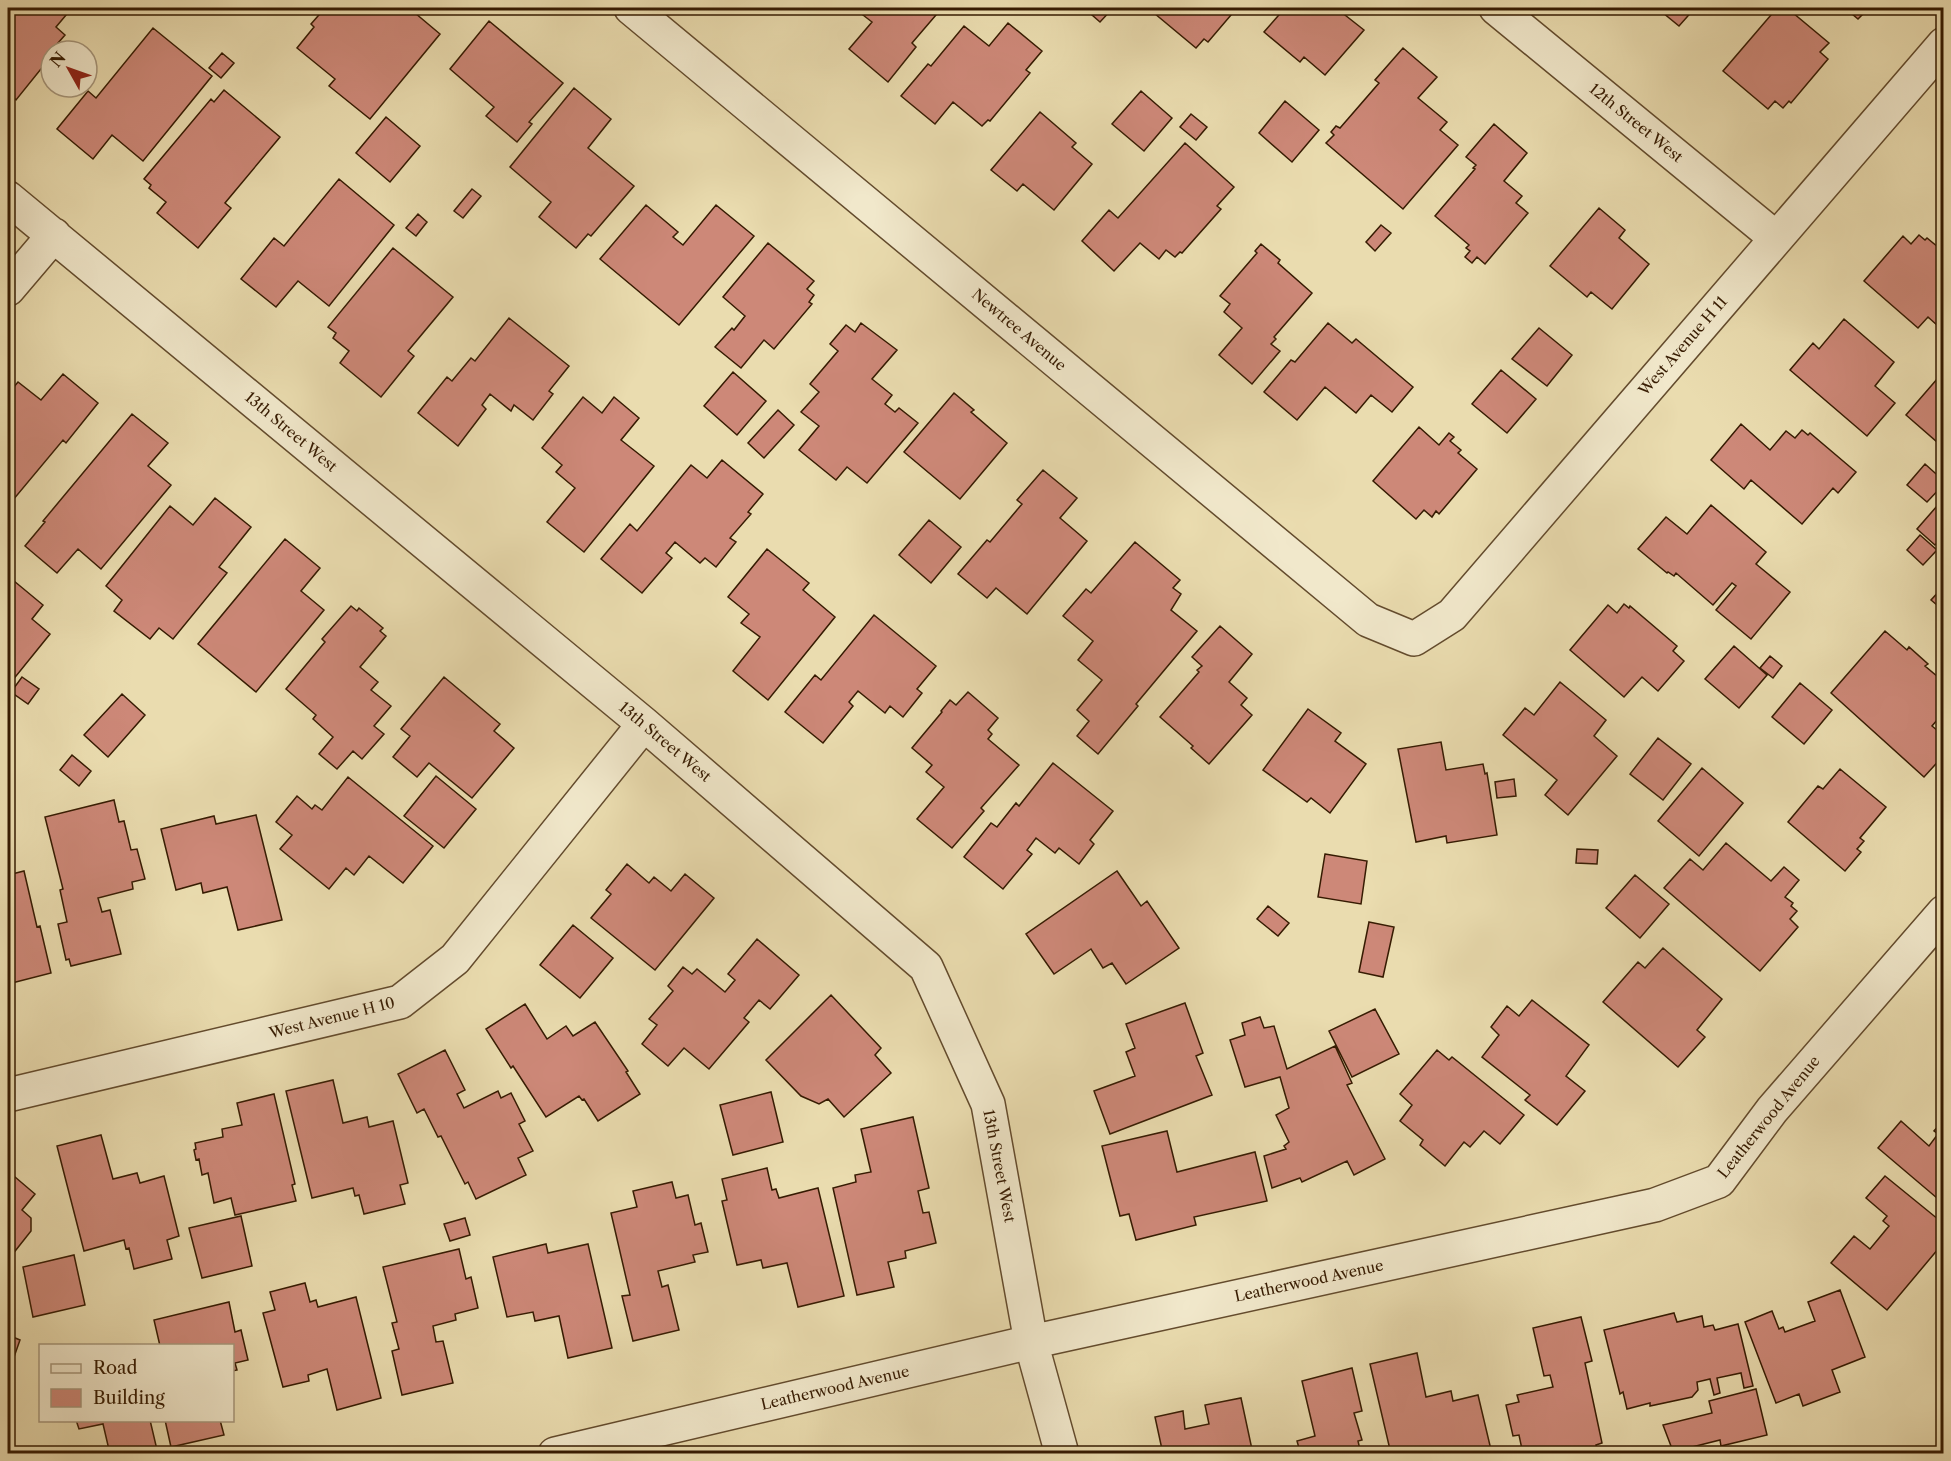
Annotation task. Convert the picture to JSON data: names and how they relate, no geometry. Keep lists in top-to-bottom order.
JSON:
{
  "streets": {
    "street": [
      "12th Street West",
      "Newtree Avenue",
      "West Avenue H 11",
      "13th Street West",
      "West Avenue H 10",
      "Leatherwood Avenue"
    ]
  },
  "crossings": [
    ["12th Street West", "West Avenue H 11"],
    ["Newtree Avenue", "West Avenue H 11"],
    ["13th Street West", "West Avenue H 10"],
    ["13th Street West", "Leatherwood Avenue"]
  ],
  "legend": ["Road", "Building"],
  "north": "top left"
}
